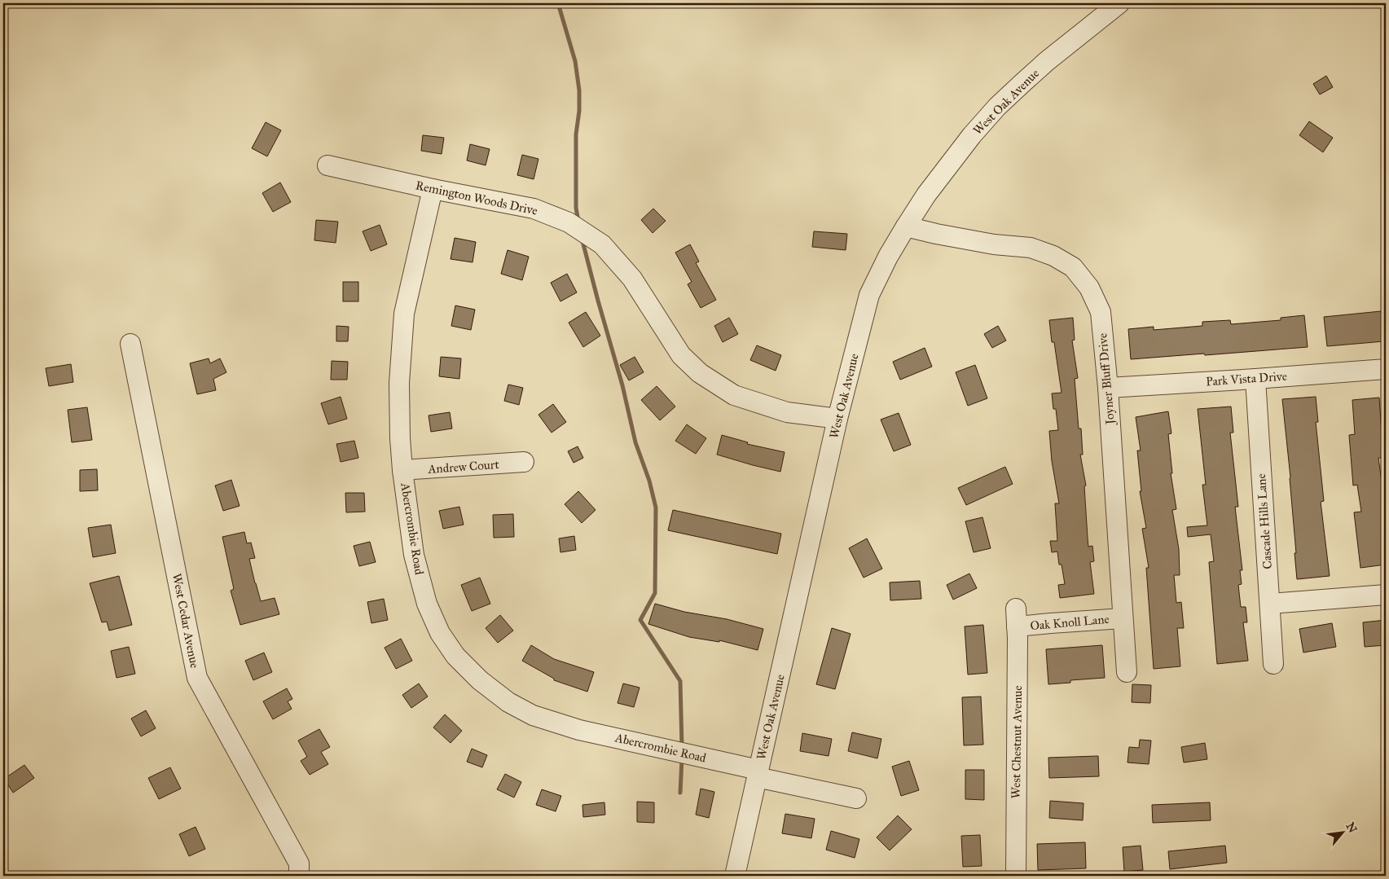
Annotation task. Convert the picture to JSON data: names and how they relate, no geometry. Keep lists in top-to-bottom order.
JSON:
{
  "streets": {
    "street": [
      "West Oak Avenue",
      "Remington Woods Drive",
      "Joyner Bluff Drive",
      "Park Vista Drive",
      "Andrew Court",
      "Cascade Hills Lane",
      "Abercrombie Road",
      "West Cedar Avenue",
      "Oak Knoll Lane",
      "West Chestnut Avenue"
    ]
  },
  "crossings": [
    ["West Oak Avenue", "Remington Woods Drive"],
    ["West Oak Avenue", "Joyner Bluff Drive"],
    ["West Oak Avenue", "Abercrombie Road"],
    ["Remington Woods Drive", "Abercrombie Road"],
    ["Joyner Bluff Drive", "Park Vista Drive"],
    ["Joyner Bluff Drive", "Oak Knoll Lane"],
    ["Park Vista Drive", "Cascade Hills Lane"],
    ["Andrew Court", "Abercrombie Road"],
    ["Oak Knoll Lane", "West Chestnut Avenue"]
  ],
  "north": "top right"
}
